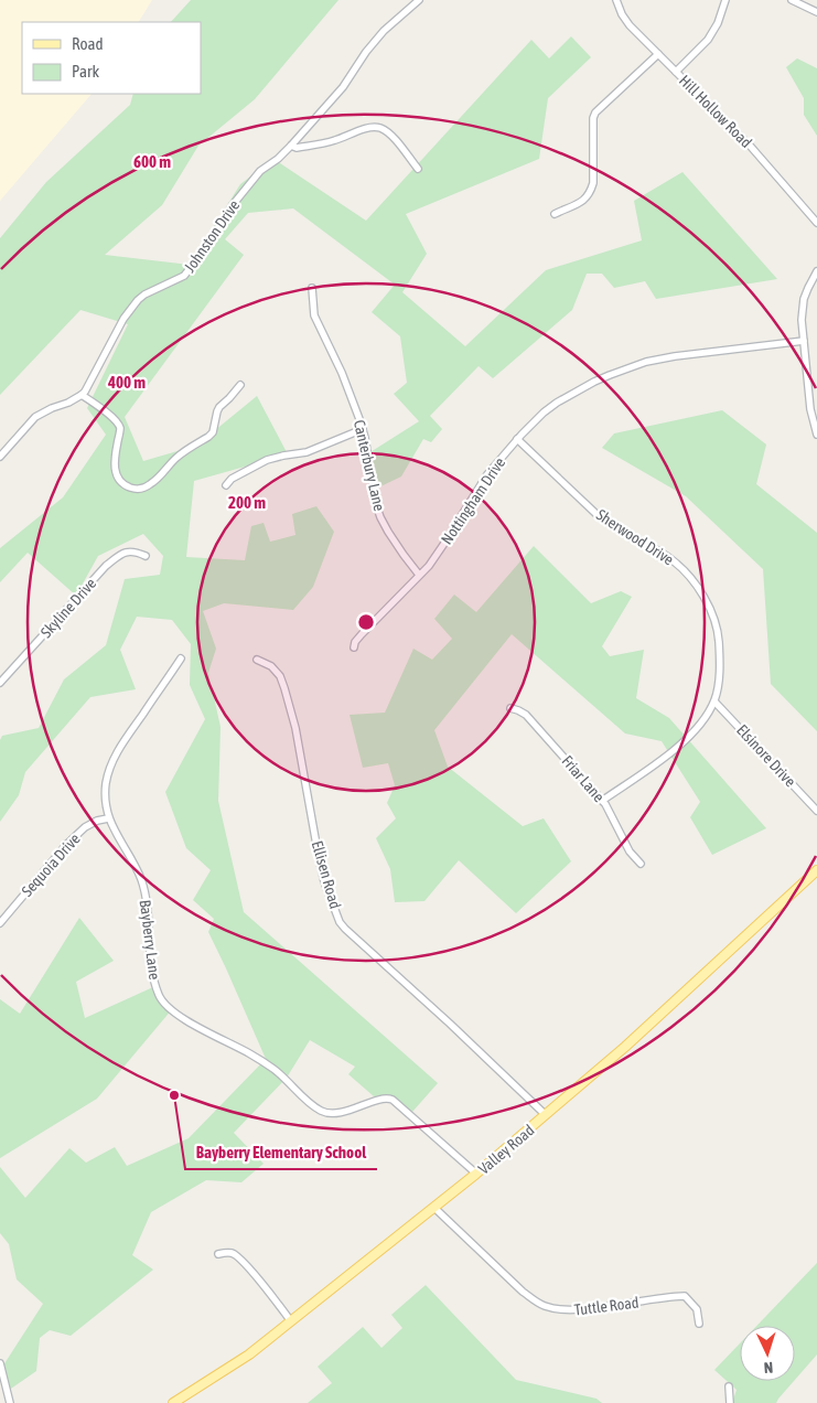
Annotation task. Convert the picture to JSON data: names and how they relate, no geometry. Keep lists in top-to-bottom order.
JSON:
{
  "streets": {
    "main road": ["Valley Road"],
    "street": [
      "Hill Hollow Road",
      "Johnston Drive",
      "Canterbury Lane",
      "Nottingham Drive",
      "Sherwood Drive",
      "Skyline Drive",
      "Elsinore Drive",
      "Friar Lane",
      "Sequoia Drive",
      "Ellisen Road",
      "Bayberry Lane",
      "Tuttle Road"
    ]
  },
  "crossings": [
    ["Canterbury Lane", "Nottingham Drive"],
    ["Nottingham Drive", "Sherwood Drive"],
    ["Sherwood Drive", "Elsinore Drive"],
    ["Sherwood Drive", "Friar Lane"],
    ["Sequoia Drive", "Bayberry Lane"],
    ["Ellisen Road", "Valley Road"],
    ["Bayberry Lane", "Valley Road"],
    ["Valley Road", "Tuttle Road"]
  ],
  "places": ["Bayberry Elementary School"],
  "legend": ["Road", "Park"],
  "north": "bottom",
  "rings": ["600 m", "400 m", "200 m"]
}
